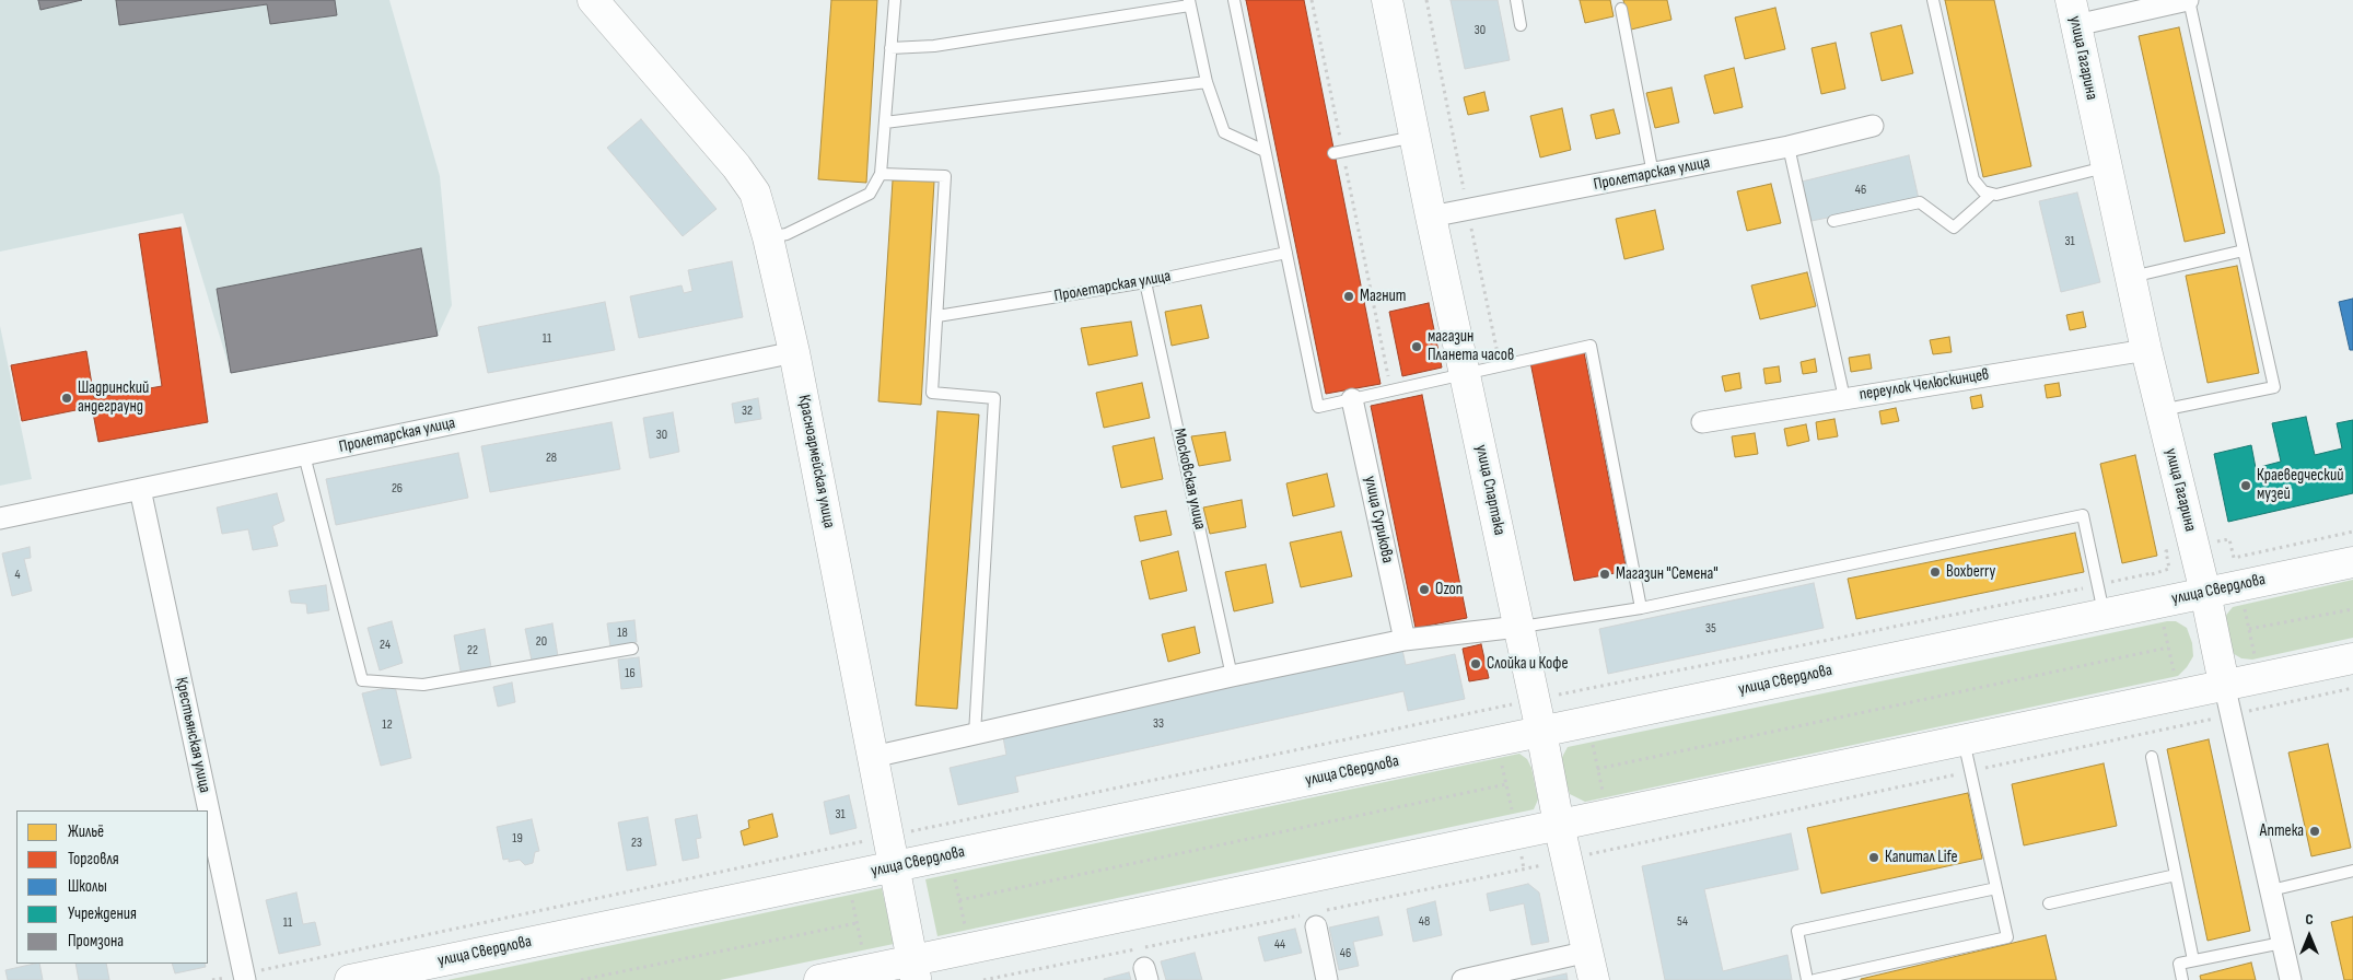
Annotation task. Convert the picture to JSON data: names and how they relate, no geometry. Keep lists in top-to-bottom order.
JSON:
{
  "streets": {
    "main road": [
      "улица Гагарина",
      "Красноармейская улица",
      "улица Спартака",
      "улица Свердлова"
    ],
    "street": [
      "Пролетарская улица",
      "переулок Челюскинцев",
      "улица Сурикова",
      "Крестьянская улица"
    ],
    "lane": ["Московская улица"]
  },
  "crossings": [
    ["улица Гагарина", "переулок Челюскинцев"],
    ["улица Гагарина", "улица Свердлова"],
    ["Пролетарская улица", "Красноармейская улица"],
    ["Пролетарская улица", "Московская улица"],
    ["Пролетарская улица", "улица Спартака"],
    ["Пролетарская улица", "Крестьянская улица"],
    ["Красноармейская улица", "улица Свердлова"],
    ["улица Спартака", "улица Свердлова"]
  ],
  "places": [
    "Магнит",
    "магазин Планета часов",
    "Шадринский андеграунд",
    "Краеведческий музей",
    "Boxberry",
    "Магазин \"Семена\"",
    "Ozon",
    "Слойка и Кофе",
    "Аптека",
    "Капитал Life"
  ],
  "house_numbers": [
    "30",
    "46",
    "31",
    "11",
    "32",
    "30",
    "28",
    "26",
    "4",
    "35",
    "18",
    "20",
    "24",
    "22",
    "16",
    "33",
    "12",
    "31",
    "19",
    "23",
    "48",
    "54",
    "11",
    "44",
    "46"
  ],
  "legend": [
    "Жильё",
    "Торговля",
    "Школы",
    "Учреждения",
    "Промзона"
  ],
  "north": "top"
}
